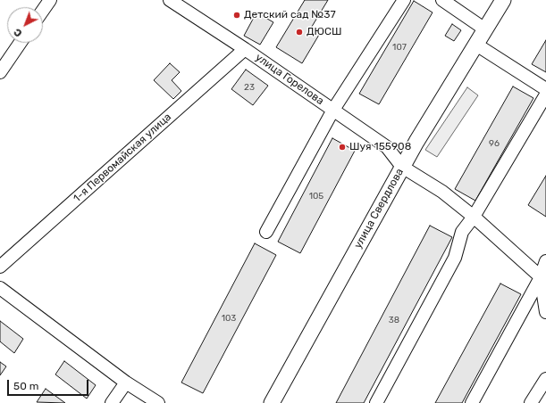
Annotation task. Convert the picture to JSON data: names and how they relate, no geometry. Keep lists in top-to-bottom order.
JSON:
{
  "streets": {
    "main road": ["улица Свердлова"],
    "street": ["улица Горелова", "1-я Первомайская улица"]
  },
  "crossings": [
    ["улица Горелова", "1-я Первомайская улица"],
    ["улица Горелова", "улица Свердлова"]
  ],
  "places": ["Детский сад №37", "ДЮСШ", "Шуя 155908"],
  "house_numbers": [
    "107",
    "23",
    "96",
    "105",
    "103",
    "38"
  ],
  "scale_bar": "50 m",
  "north": "bottom left"
}
